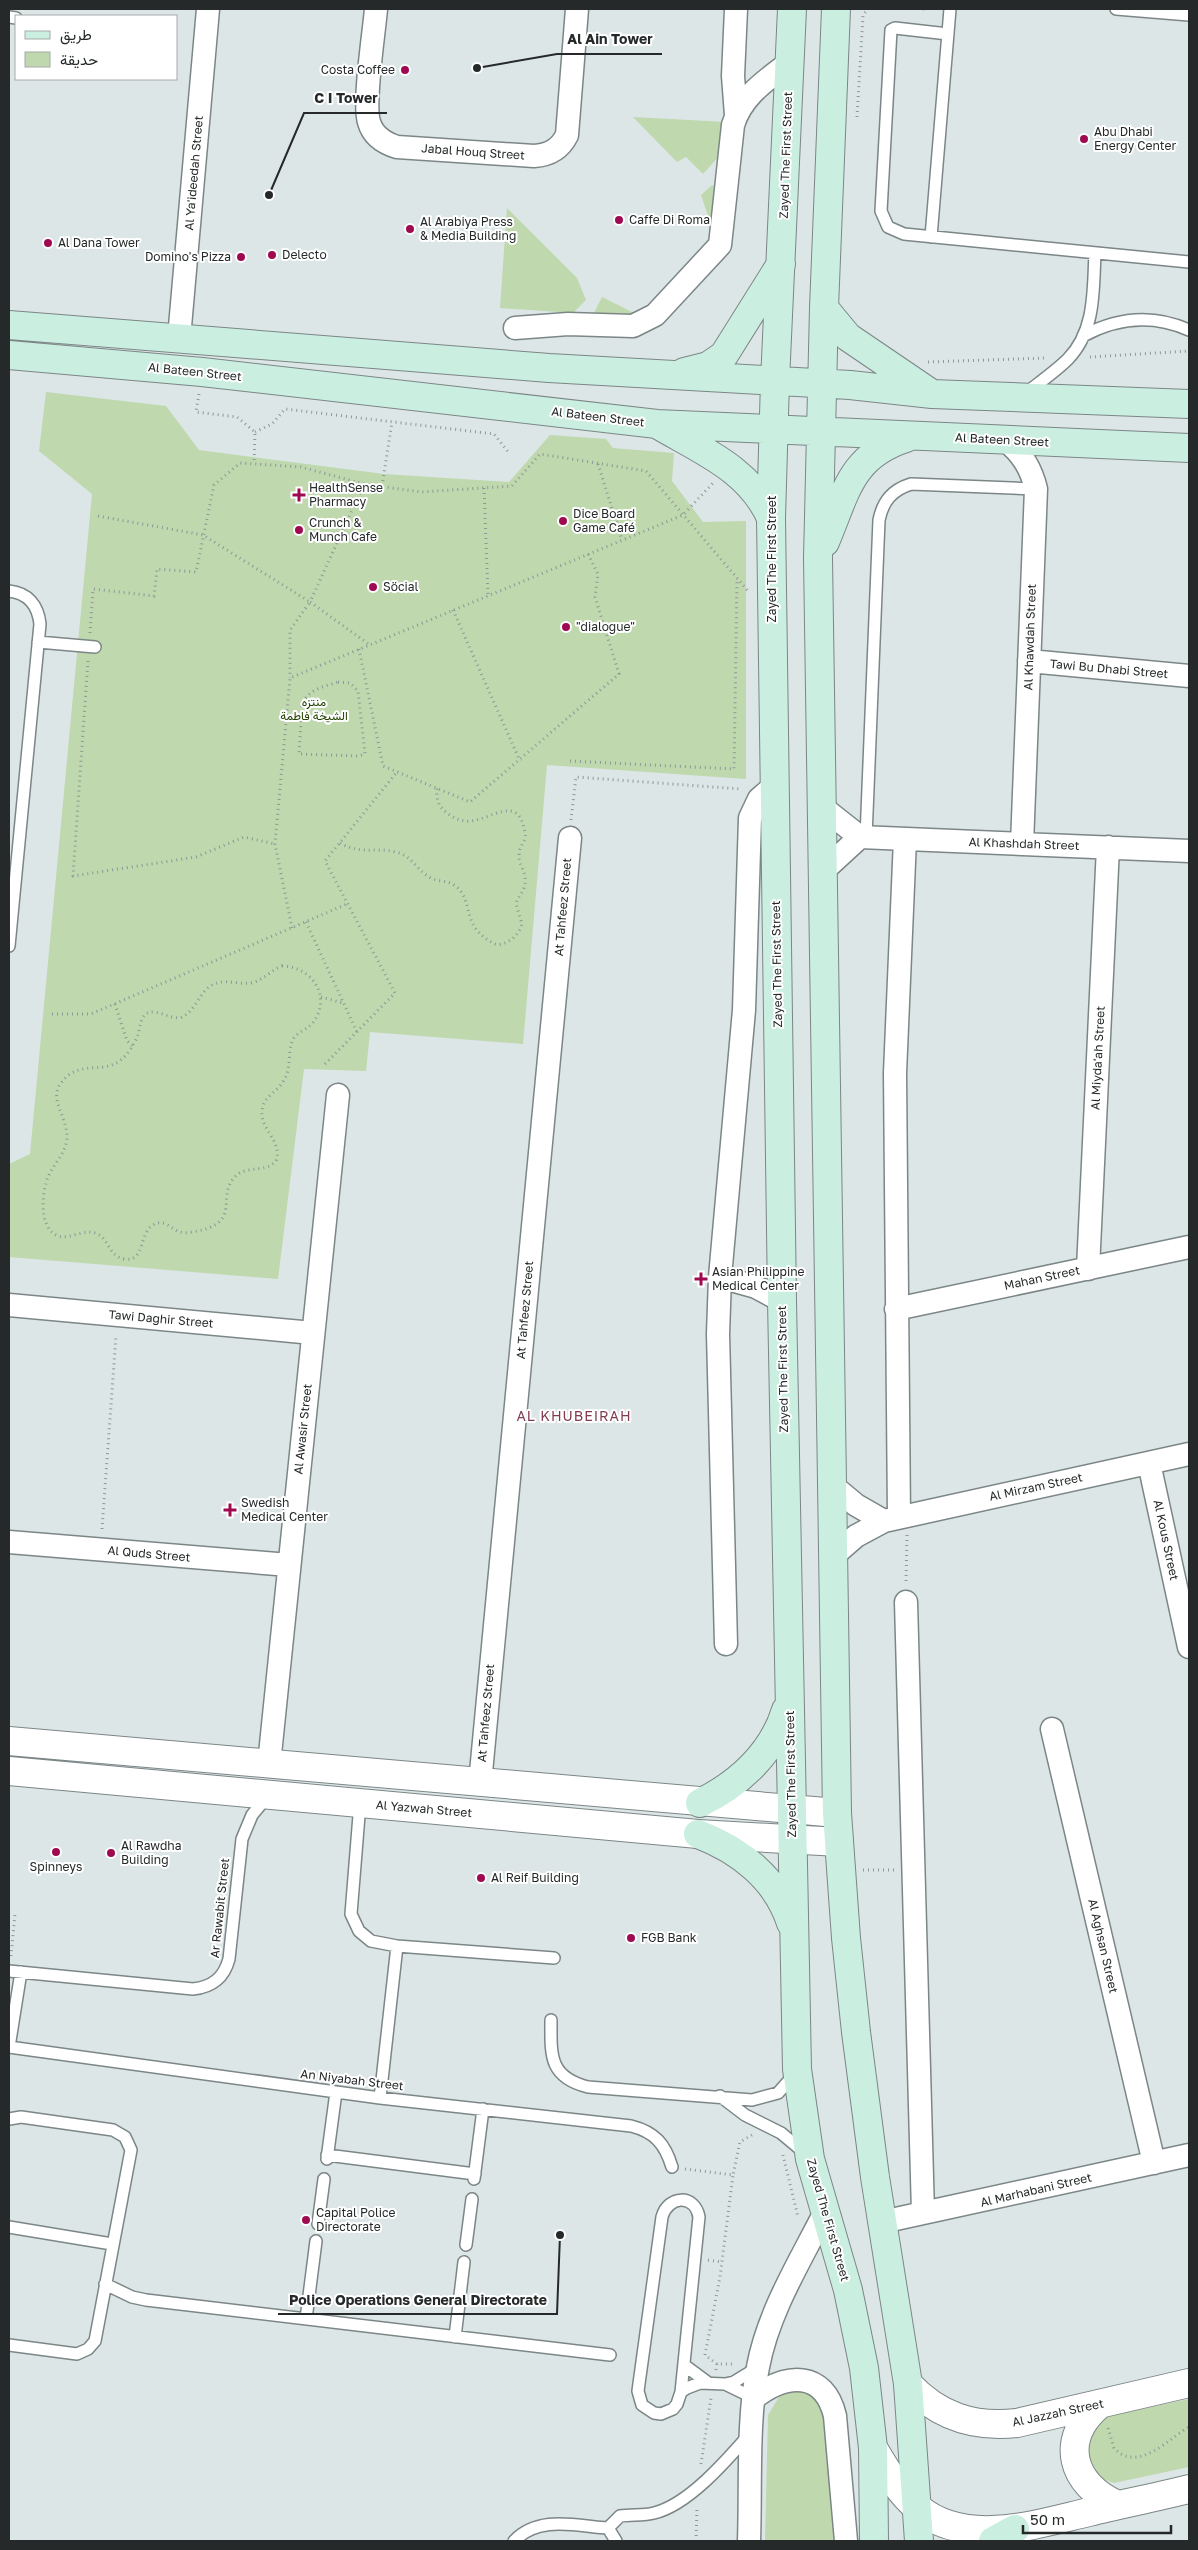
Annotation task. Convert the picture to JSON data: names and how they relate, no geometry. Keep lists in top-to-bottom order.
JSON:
{
  "streets": {
    "main road": ["Zayed The First Street", "Al Bateen Street"],
    "street": [
      "Jabal Houq Street",
      "Al Ya'ideedah Street",
      "Al Khawdah Street",
      "Tawi Bu Dhabi Street",
      "Al Khashdah Street",
      "At Tahfeez Street",
      "Al Miyda'ah Street",
      "Mahan Street",
      "Tawi Daghir Street",
      "Al Awasir Street",
      "Al Mirzam Street",
      "Al Kous Street",
      "Al Quds Street",
      "Al Yazwah Street",
      "Al Aghsan Street",
      "Al Marhabani Street",
      "Al Jazzah Street"
    ],
    "lane": ["Ar Rawabit Street", "An Niyabah Street"]
  },
  "crossings": [
    ["Zayed The First Street", "Al Bateen Street"],
    ["Zayed The First Street", "Al Yazwah Street"],
    ["Al Bateen Street", "Al Khawdah Street"],
    ["Al Khawdah Street", "Tawi Bu Dhabi Street"],
    ["Al Khawdah Street", "Al Khashdah Street"],
    ["Al Khashdah Street", "Al Miyda'ah Street"],
    ["Al Miyda'ah Street", "Mahan Street"],
    ["Tawi Daghir Street", "Al Awasir Street"],
    ["Al Awasir Street", "Al Quds Street"],
    ["Al Mirzam Street", "Al Kous Street"],
    ["Al Yazwah Street", "Ar Rawabit Street"],
    ["Al Aghsan Street", "Al Marhabani Street"]
  ],
  "districts": ["AL KHUBEIRAH"],
  "parks": ["منتزه الشيخة فاطمة"],
  "places": {
    "other": [
      "Al Ain Tower",
      "Costa Coffee",
      "Abu Dhabi Energy Center",
      "C I Tower",
      "Caffe Di Roma",
      "Al Arabiya Press & Media Building",
      "Al Dana Tower",
      "Delecto",
      "Domino's Pizza",
      "Dice Board Game Café",
      "Crunch & Munch Cafe",
      "Söcial",
      "\"dialogue\"",
      "Spinneys",
      "Al Rawdha Building",
      "Al Reif Building",
      "FGB Bank",
      "Capital Police Directorate",
      "Police Operations General Directorate"
    ],
    "health": ["HealthSense Pharmacy", "Asian Philippine Medical Center", "Swedish Medical Center"]
  },
  "legend": ["طريق", "حديقة"],
  "scale_bar": "50 m"
}
